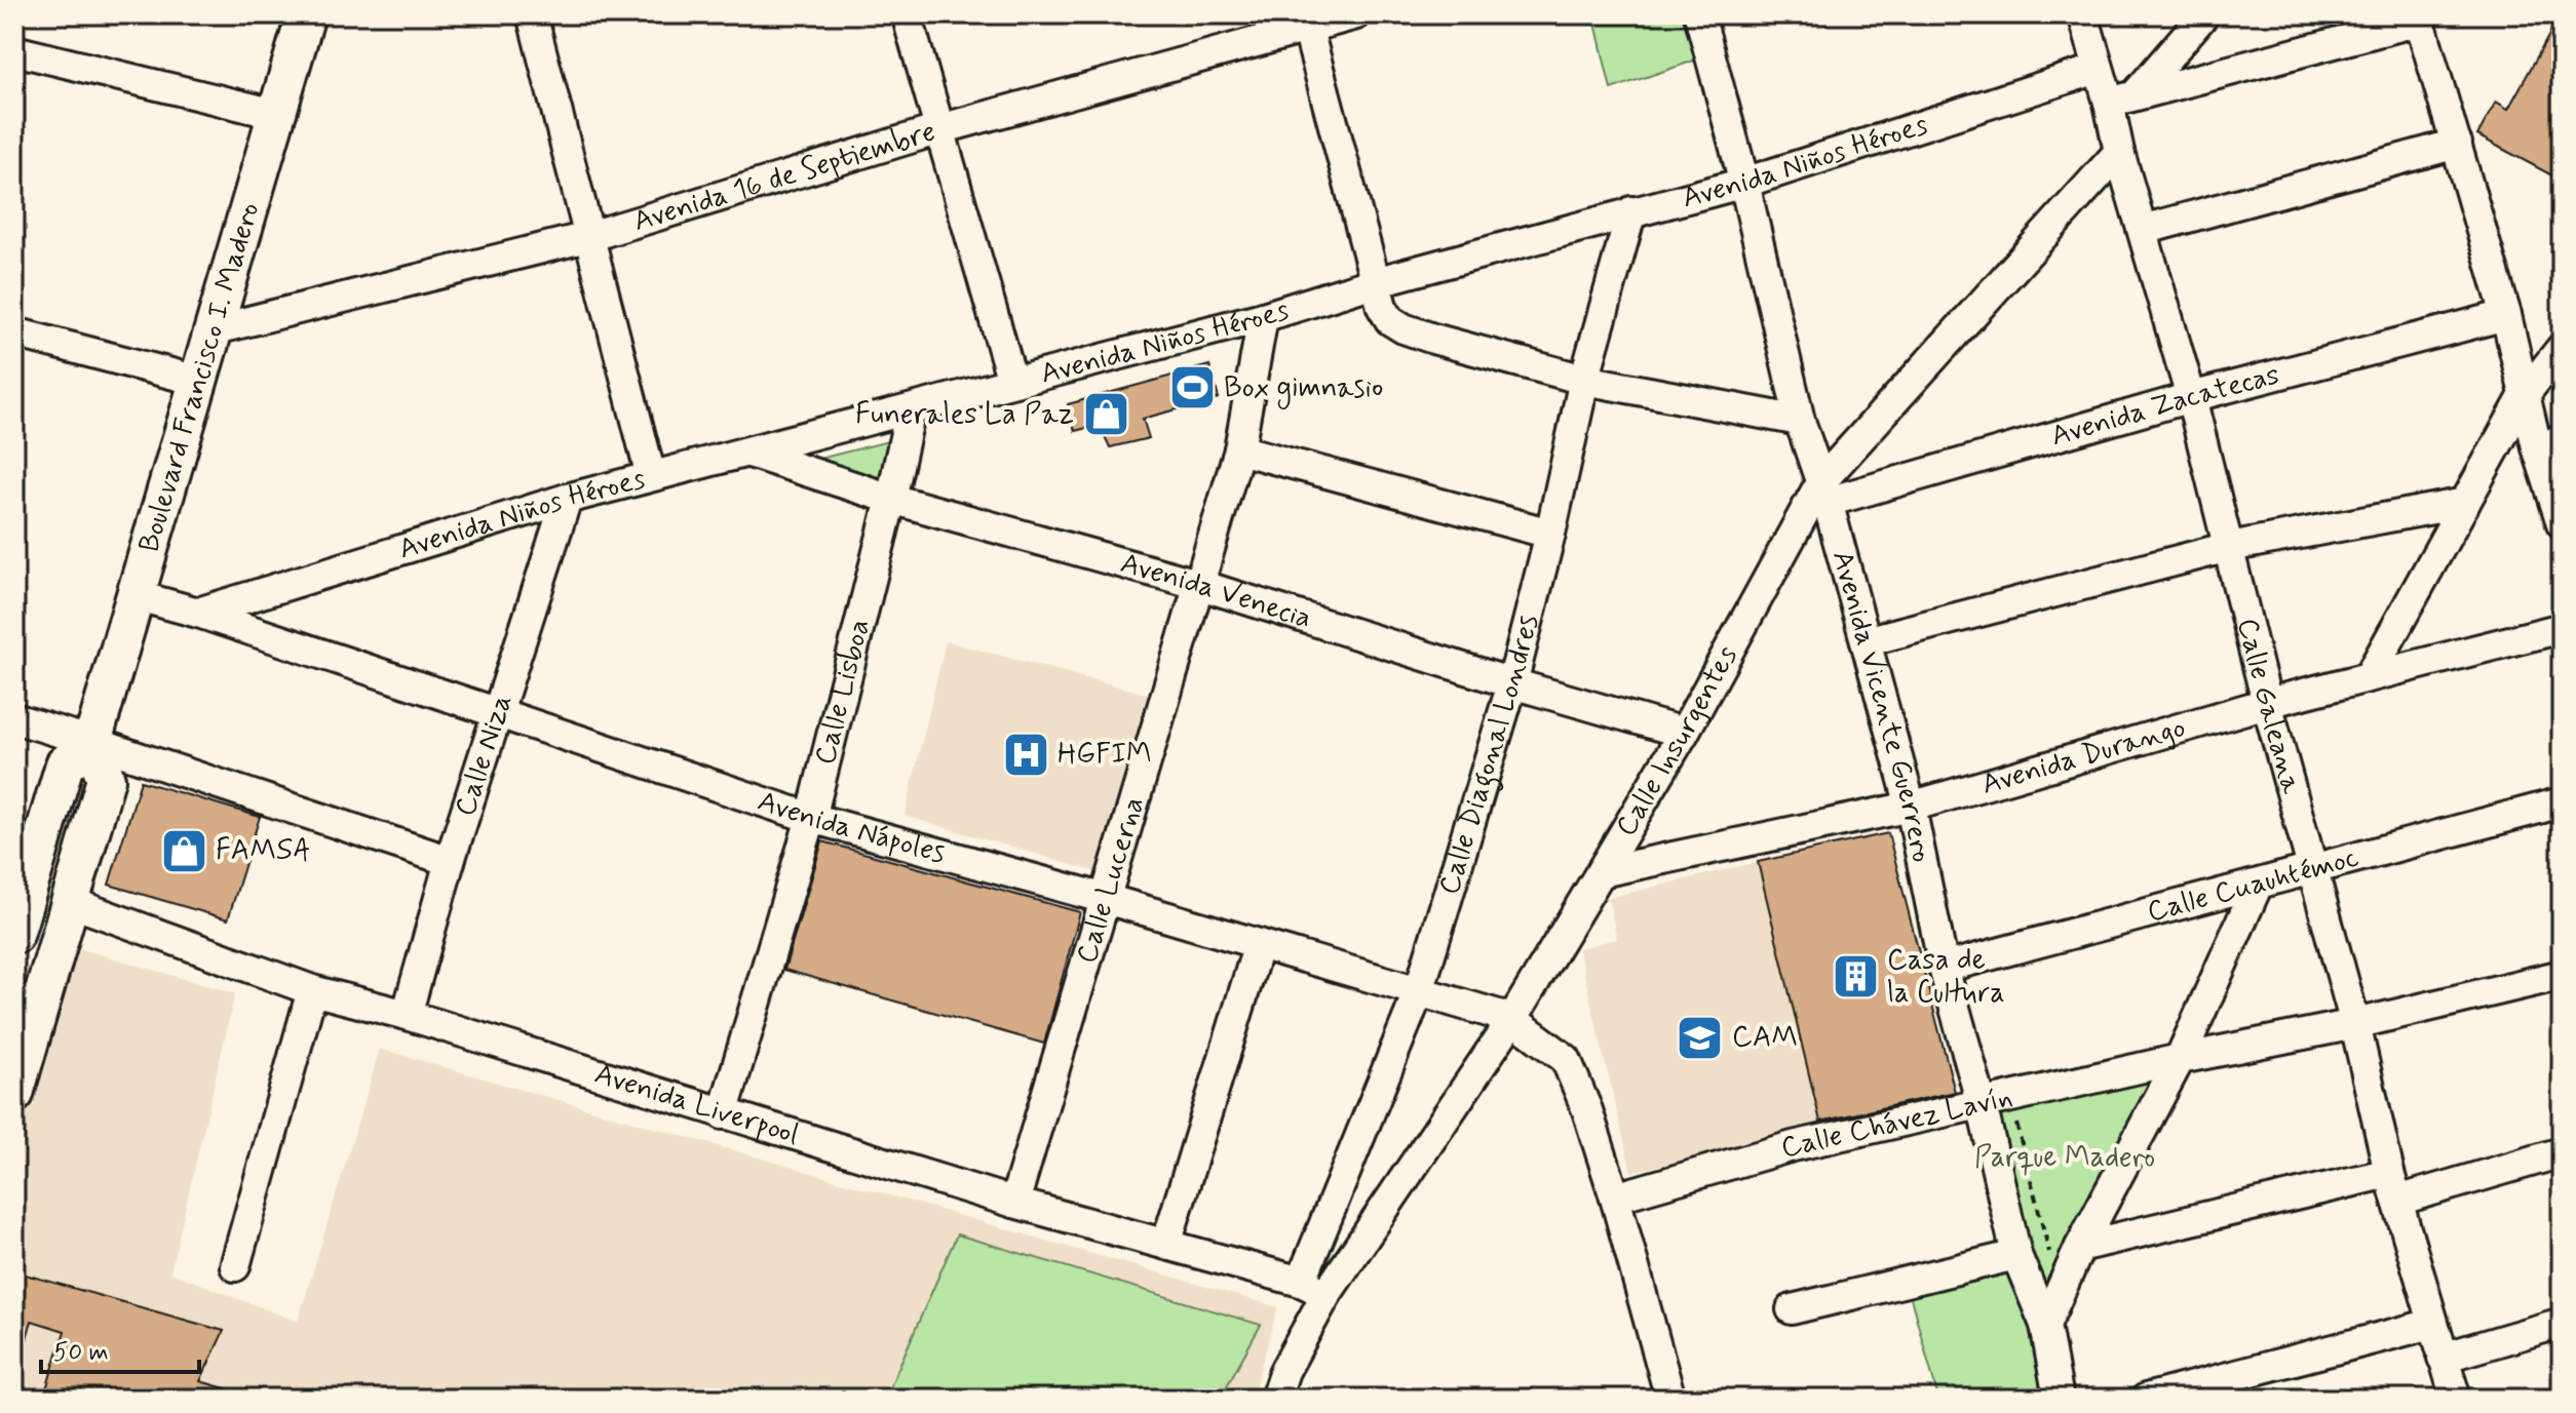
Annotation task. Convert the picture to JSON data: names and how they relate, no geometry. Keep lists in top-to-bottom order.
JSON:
{
  "streets": {
    "main road": ["Boulevard Francisco I. Madero"],
    "street": [
      "Avenida Niños Héroes",
      "Avenida 16 de Septiembre",
      "Avenida Zacatecas",
      "Avenida Venecia",
      "Calle Lisboa",
      "Avenida Vicente Guerrero",
      "Calle Galeana",
      "Calle Insurgentes",
      "Calle Diagonal Londres",
      "Calle Niza",
      "Avenida Durango",
      "Avenida Nápoles",
      "Calle Lucerna",
      "Calle Cuauhtémoc",
      "Avenida Liverpool",
      "Calle Chávez Lavín"
    ]
  },
  "crossings": [
    ["Avenida Niños Héroes", "Avenida Venecia"],
    ["Avenida Niños Héroes", "Calle Lisboa"],
    ["Avenida Niños Héroes", "Avenida Vicente Guerrero"],
    ["Avenida Niños Héroes", "Calle Galeana"],
    ["Avenida Niños Héroes", "Calle Diagonal Londres"],
    ["Avenida Niños Héroes", "Calle Niza"],
    ["Avenida Niños Héroes", "Avenida Nápoles"],
    ["Avenida Niños Héroes", "Calle Lucerna"],
    ["Avenida 16 de Septiembre", "Boulevard Francisco I. Madero"],
    ["Avenida Zacatecas", "Avenida Vicente Guerrero"],
    ["Avenida Zacatecas", "Calle Galeana"],
    ["Avenida Zacatecas", "Calle Insurgentes"],
    ["Avenida Venecia", "Calle Lisboa"],
    ["Avenida Venecia", "Calle Insurgentes"],
    ["Avenida Venecia", "Calle Diagonal Londres"],
    ["Avenida Venecia", "Calle Lucerna"],
    ["Calle Lisboa", "Avenida Nápoles"],
    ["Calle Lisboa", "Avenida Liverpool"],
    ["Avenida Vicente Guerrero", "Calle Insurgentes"],
    ["Avenida Vicente Guerrero", "Avenida Durango"],
    ["Avenida Vicente Guerrero", "Calle Cuauhtémoc"],
    ["Avenida Vicente Guerrero", "Calle Chávez Lavín"],
    ["Calle Galeana", "Calle Insurgentes"],
    ["Calle Galeana", "Avenida Durango"],
    ["Calle Galeana", "Calle Cuauhtémoc"],
    ["Calle Galeana", "Calle Chávez Lavín"],
    ["Calle Insurgentes", "Calle Diagonal Londres"],
    ["Calle Insurgentes", "Avenida Durango"],
    ["Calle Insurgentes", "Avenida Nápoles"],
    ["Calle Insurgentes", "Avenida Liverpool"],
    ["Calle Diagonal Londres", "Avenida Nápoles"],
    ["Calle Diagonal Londres", "Avenida Liverpool"],
    ["Calle Niza", "Avenida Nápoles"],
    ["Calle Niza", "Avenida Liverpool"],
    ["Avenida Nápoles", "Calle Lucerna"],
    ["Calle Lucerna", "Avenida Liverpool"]
  ],
  "parks": ["Parque Madero"],
  "places": {
    "sports": ["Box gimnasio"],
    "shop": ["Funerales La Paz", "FAMSA"],
    "hospital": ["HGFIM"],
    "building": ["Casa de la Cultura"],
    "school or university": ["CAM"]
  },
  "scale_bar": "50 m"
}
